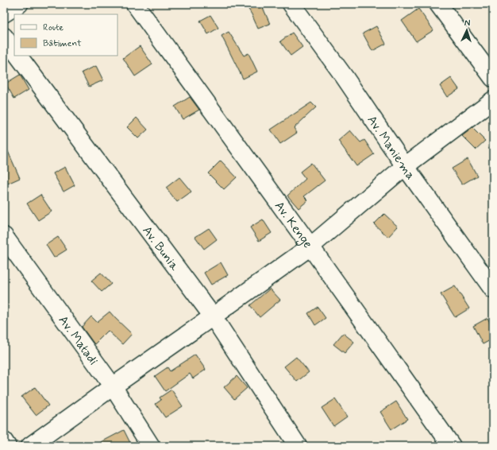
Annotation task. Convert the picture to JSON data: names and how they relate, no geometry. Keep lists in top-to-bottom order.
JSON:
{
  "streets": {
    "street": [
      "Av. Maniema",
      "Av. Kenge",
      "Av. Bunia",
      "Av. Matadi"
    ]
  },
  "legend": ["Route", "Bâtiment"],
  "north": "top"
}
